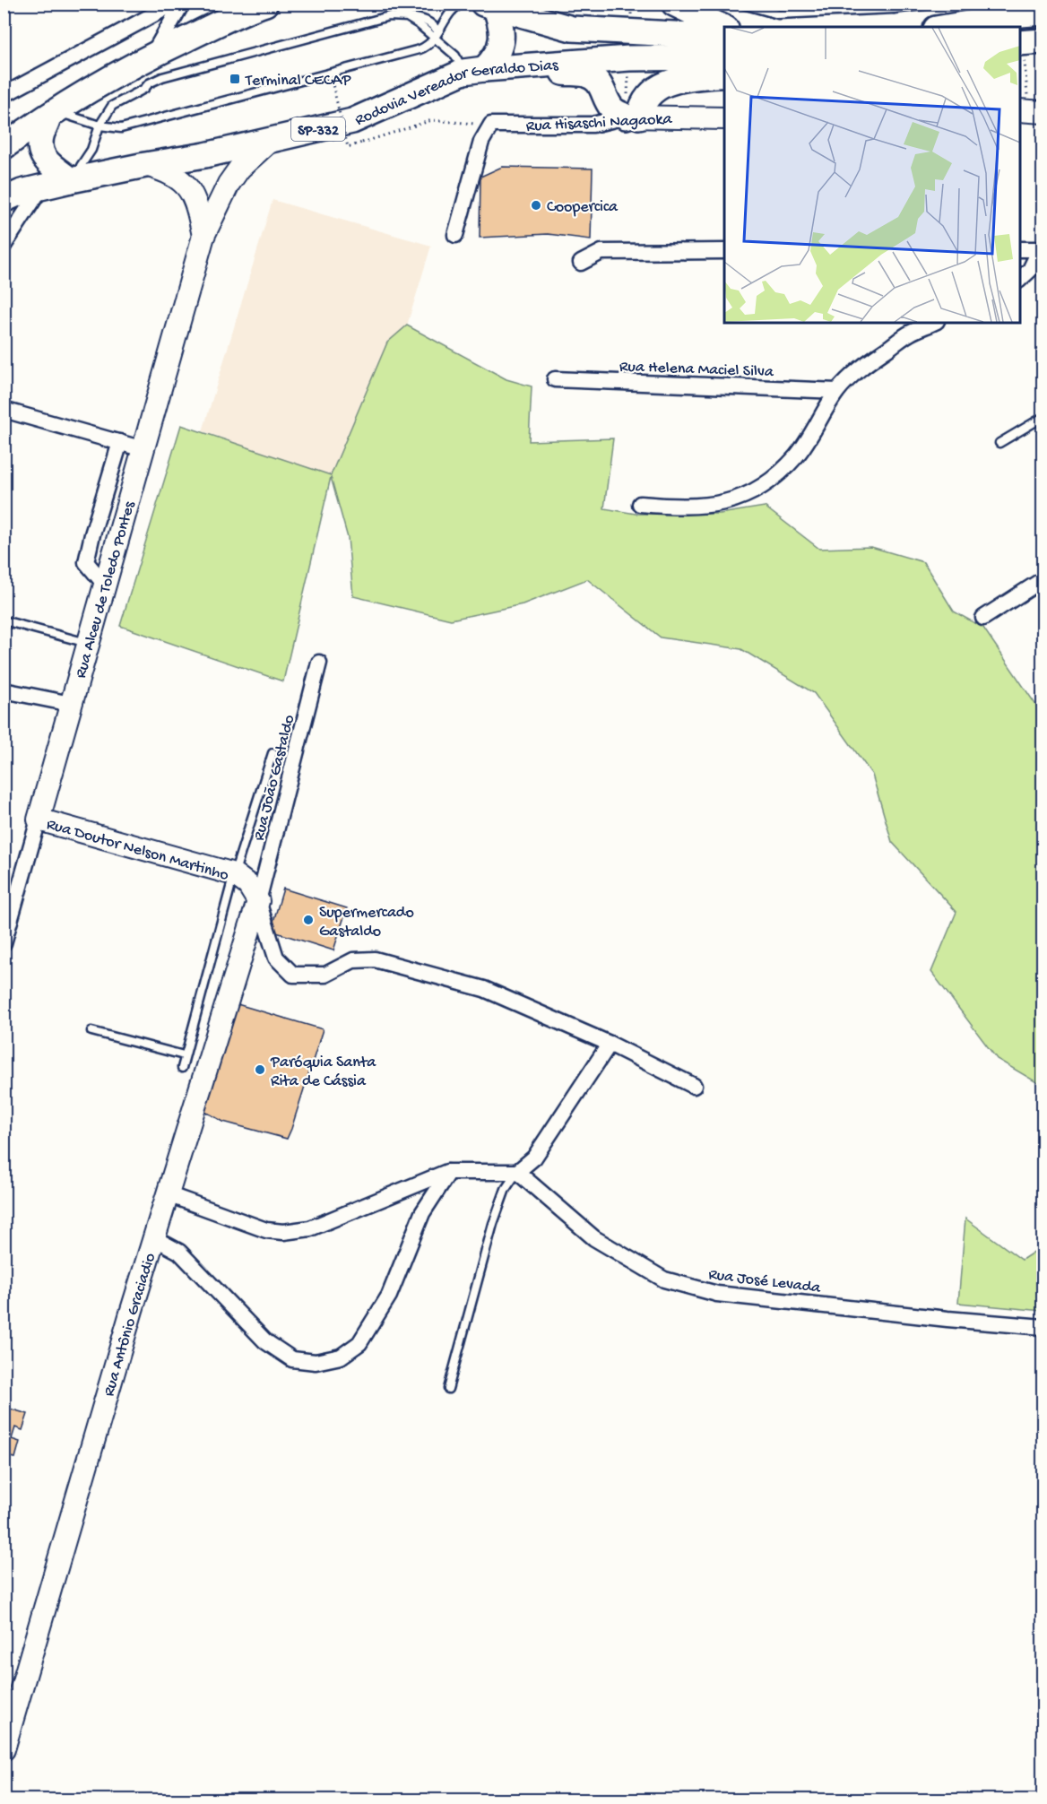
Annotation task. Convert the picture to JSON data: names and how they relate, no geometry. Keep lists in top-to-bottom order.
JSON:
{
  "streets": {
    "main road": [
      "Rodovia Vereador Geraldo Dias",
      "Rua Hisaschi Nagaoka",
      "SP-332",
      "Rua Alceu de Toledo Pontes",
      "Rua Doutor Nelson Martinho",
      "Rua Antônio Graciadio"
    ],
    "street": ["Rua Helena Maciel Silva", "Rua João Gastaldo", "Rua José Levada"]
  },
  "crossings": [
    ["Rodovia Vereador Geraldo Dias", "Rua Alceu de Toledo Pontes"],
    ["Rua Alceu de Toledo Pontes", "Rua Doutor Nelson Martinho"],
    ["Rua João Gastaldo", "Rua Doutor Nelson Martinho"],
    ["Rua João Gastaldo", "Rua Antônio Graciadio"],
    ["Rua Doutor Nelson Martinho", "Rua Antônio Graciadio"]
  ],
  "places": {
    "transit": ["Terminal CECAP"],
    "other": ["Coopercica", "Supermercado Gastaldo", "Paróquia Santa Rita de Cássia"]
  }
}
